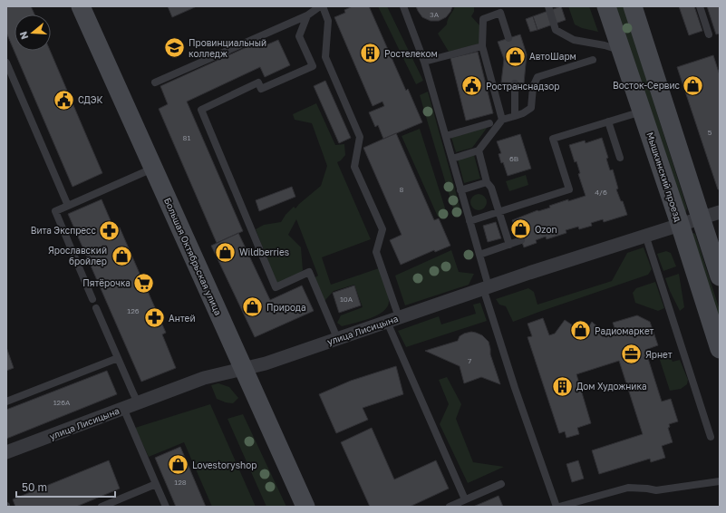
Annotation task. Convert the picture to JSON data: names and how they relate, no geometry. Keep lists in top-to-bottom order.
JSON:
{
  "streets": {
    "main road": ["Мышкинский проезд", "Большая Октябрьская улица"],
    "street": ["улица Лисицына"]
  },
  "crossings": [
    ["Мышкинский проезд", "улица Лисицына"],
    ["Большая Октябрьская улица", "улица Лисицына"]
  ],
  "places": {
    "school or university": ["Провинциальный колледж"],
    "building": ["Ростелеком", "Дом Художника"],
    "shop": [
      "АвтоШарм",
      "Восток-Сервис",
      "Ozon",
      "Wildberries",
      "Ярославский бройлер",
      "Природа",
      "Радиомаркет",
      "Lovestoryshop"
    ],
    "public building": ["Ространснадзор", "СДЭК"],
    "pharmacy": ["Вита Экспресс", "Антей"],
    "supermarket": ["Пятёрочка"],
    "office": ["Ярнет"]
  },
  "house_numbers": [
    "3А",
    "5",
    "81",
    "6В",
    "8",
    "4/6",
    "10А",
    "126",
    "7",
    "126А",
    "128"
  ],
  "scale_bar": "50 m",
  "north": "left"
}
